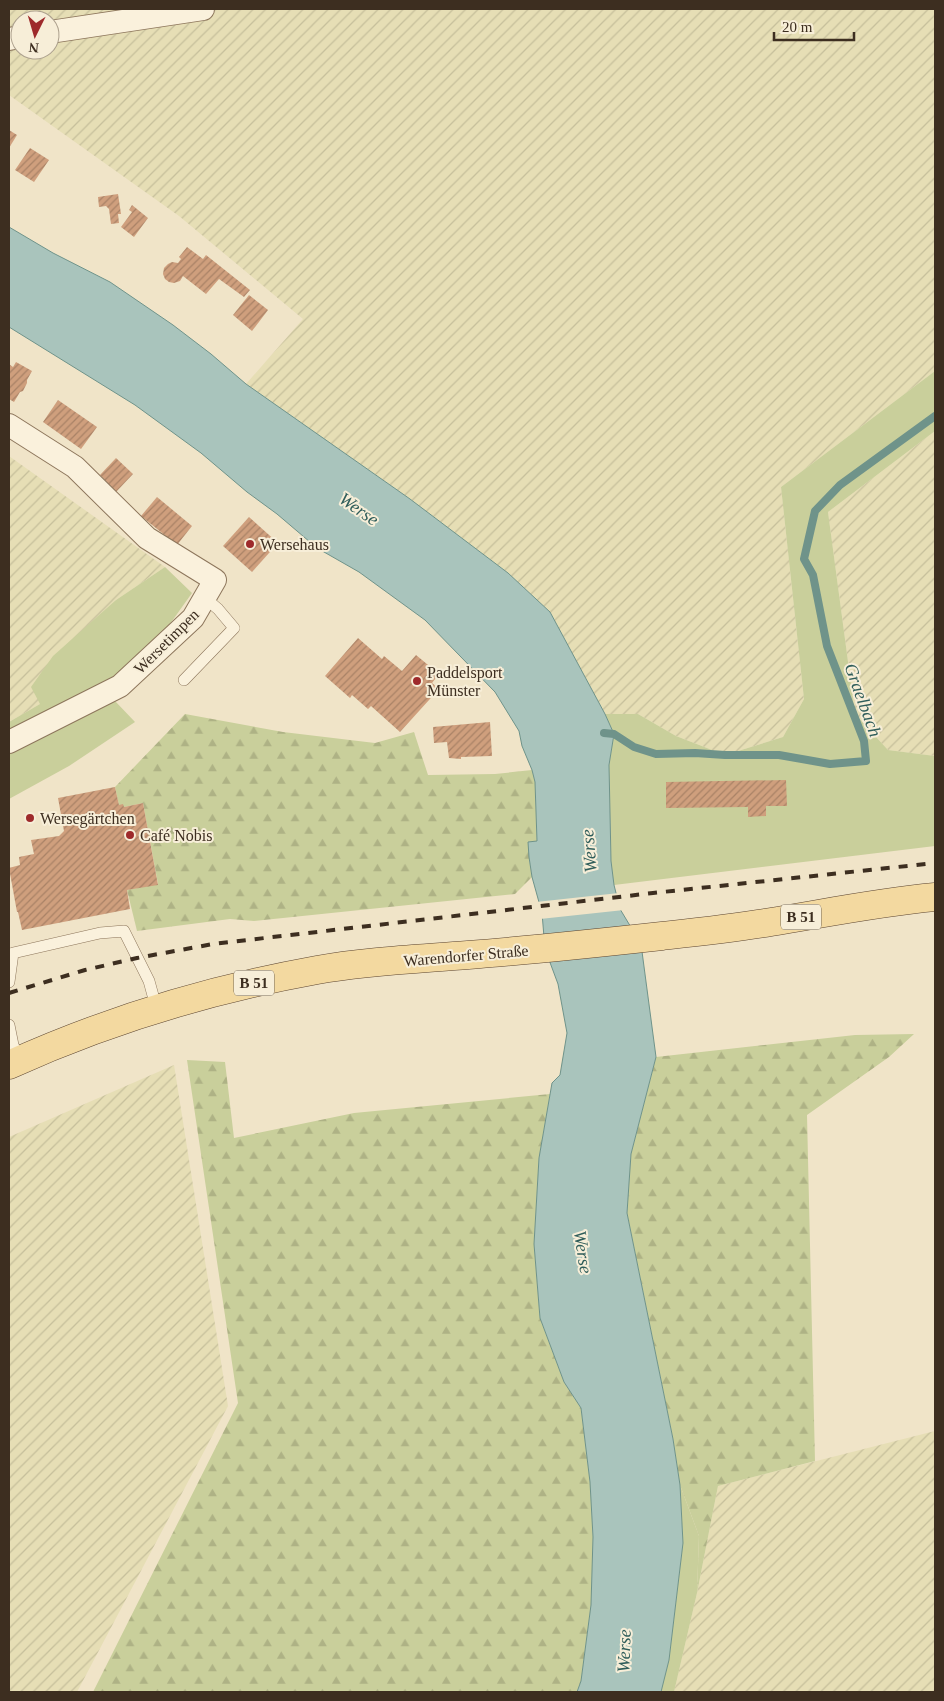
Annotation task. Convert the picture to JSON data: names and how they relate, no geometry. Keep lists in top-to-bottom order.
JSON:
{
  "streets": {
    "main road": ["B 51", "Warendorfer Straße"],
    "street": ["Wersetimpen"]
  },
  "water": ["Werse", "Graelbach"],
  "places": [
    "Wersehaus",
    "Paddelsport Münster",
    "Wersegärtchen",
    "Café Nobis"
  ],
  "scale_bar": "20 m",
  "north": "bottom"
}
